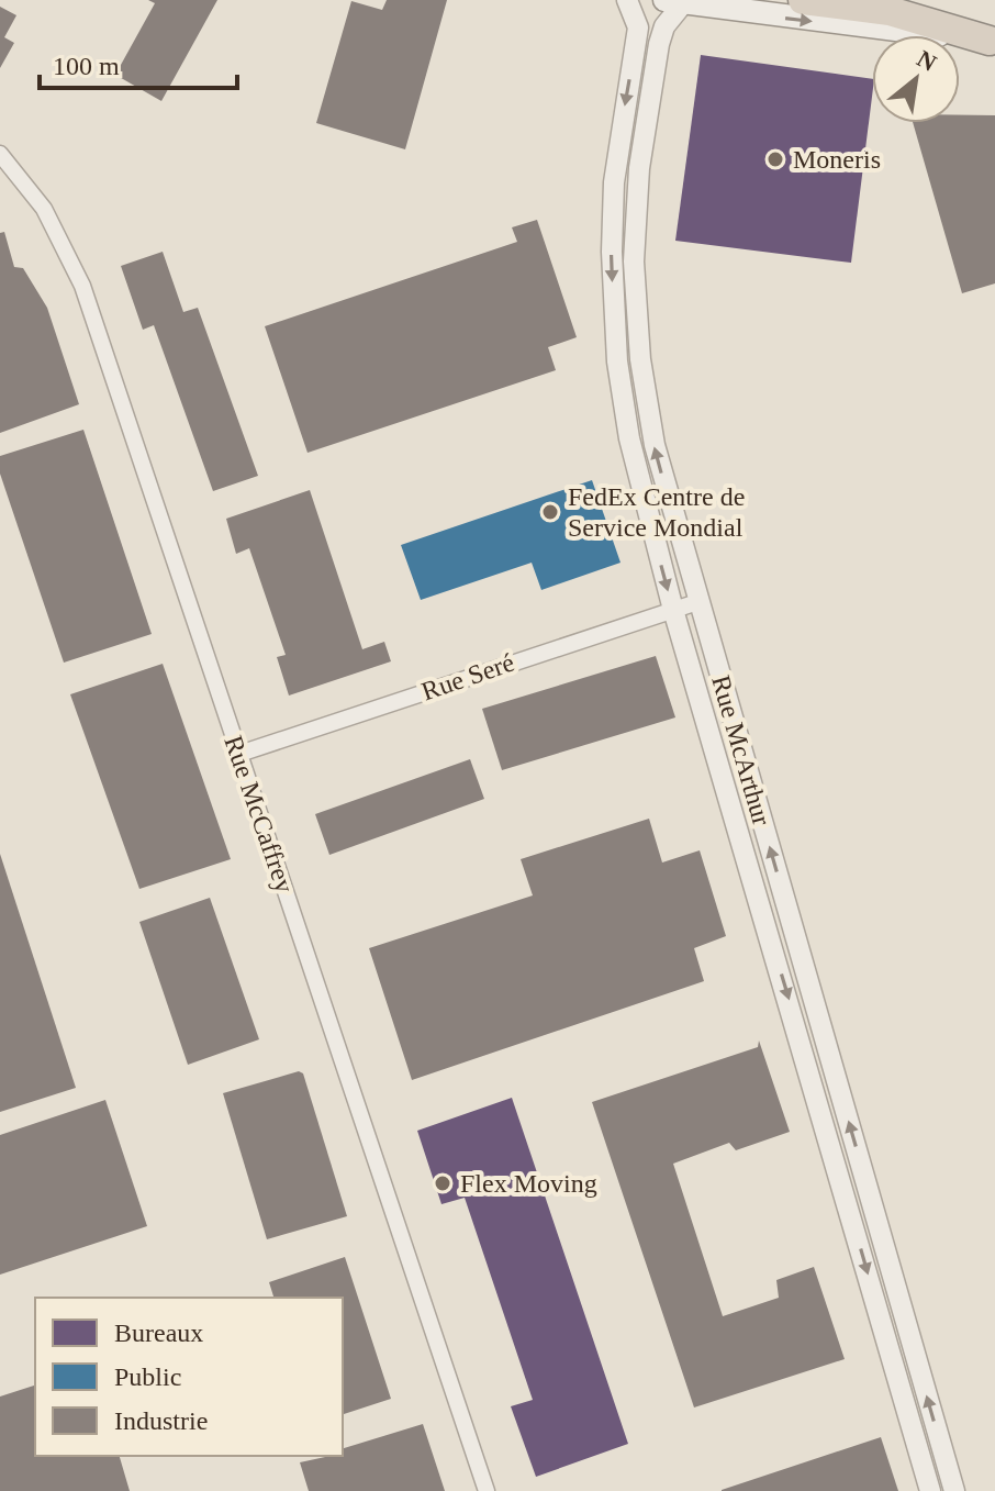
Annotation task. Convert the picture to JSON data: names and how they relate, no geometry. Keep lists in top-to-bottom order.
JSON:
{
  "streets": {
    "street": ["Rue Seré", "Rue McArthur", "Rue McCaffrey"]
  },
  "crossings": [
    ["Rue Seré", "Rue McArthur"],
    ["Rue Seré", "Rue McCaffrey"]
  ],
  "places": ["Moneris", "FedEx Centre de Service Mondial", "Flex Moving"],
  "legend": ["Bureaux", "Public", "Industrie"],
  "scale_bar": "100 m",
  "north": "top right"
}
